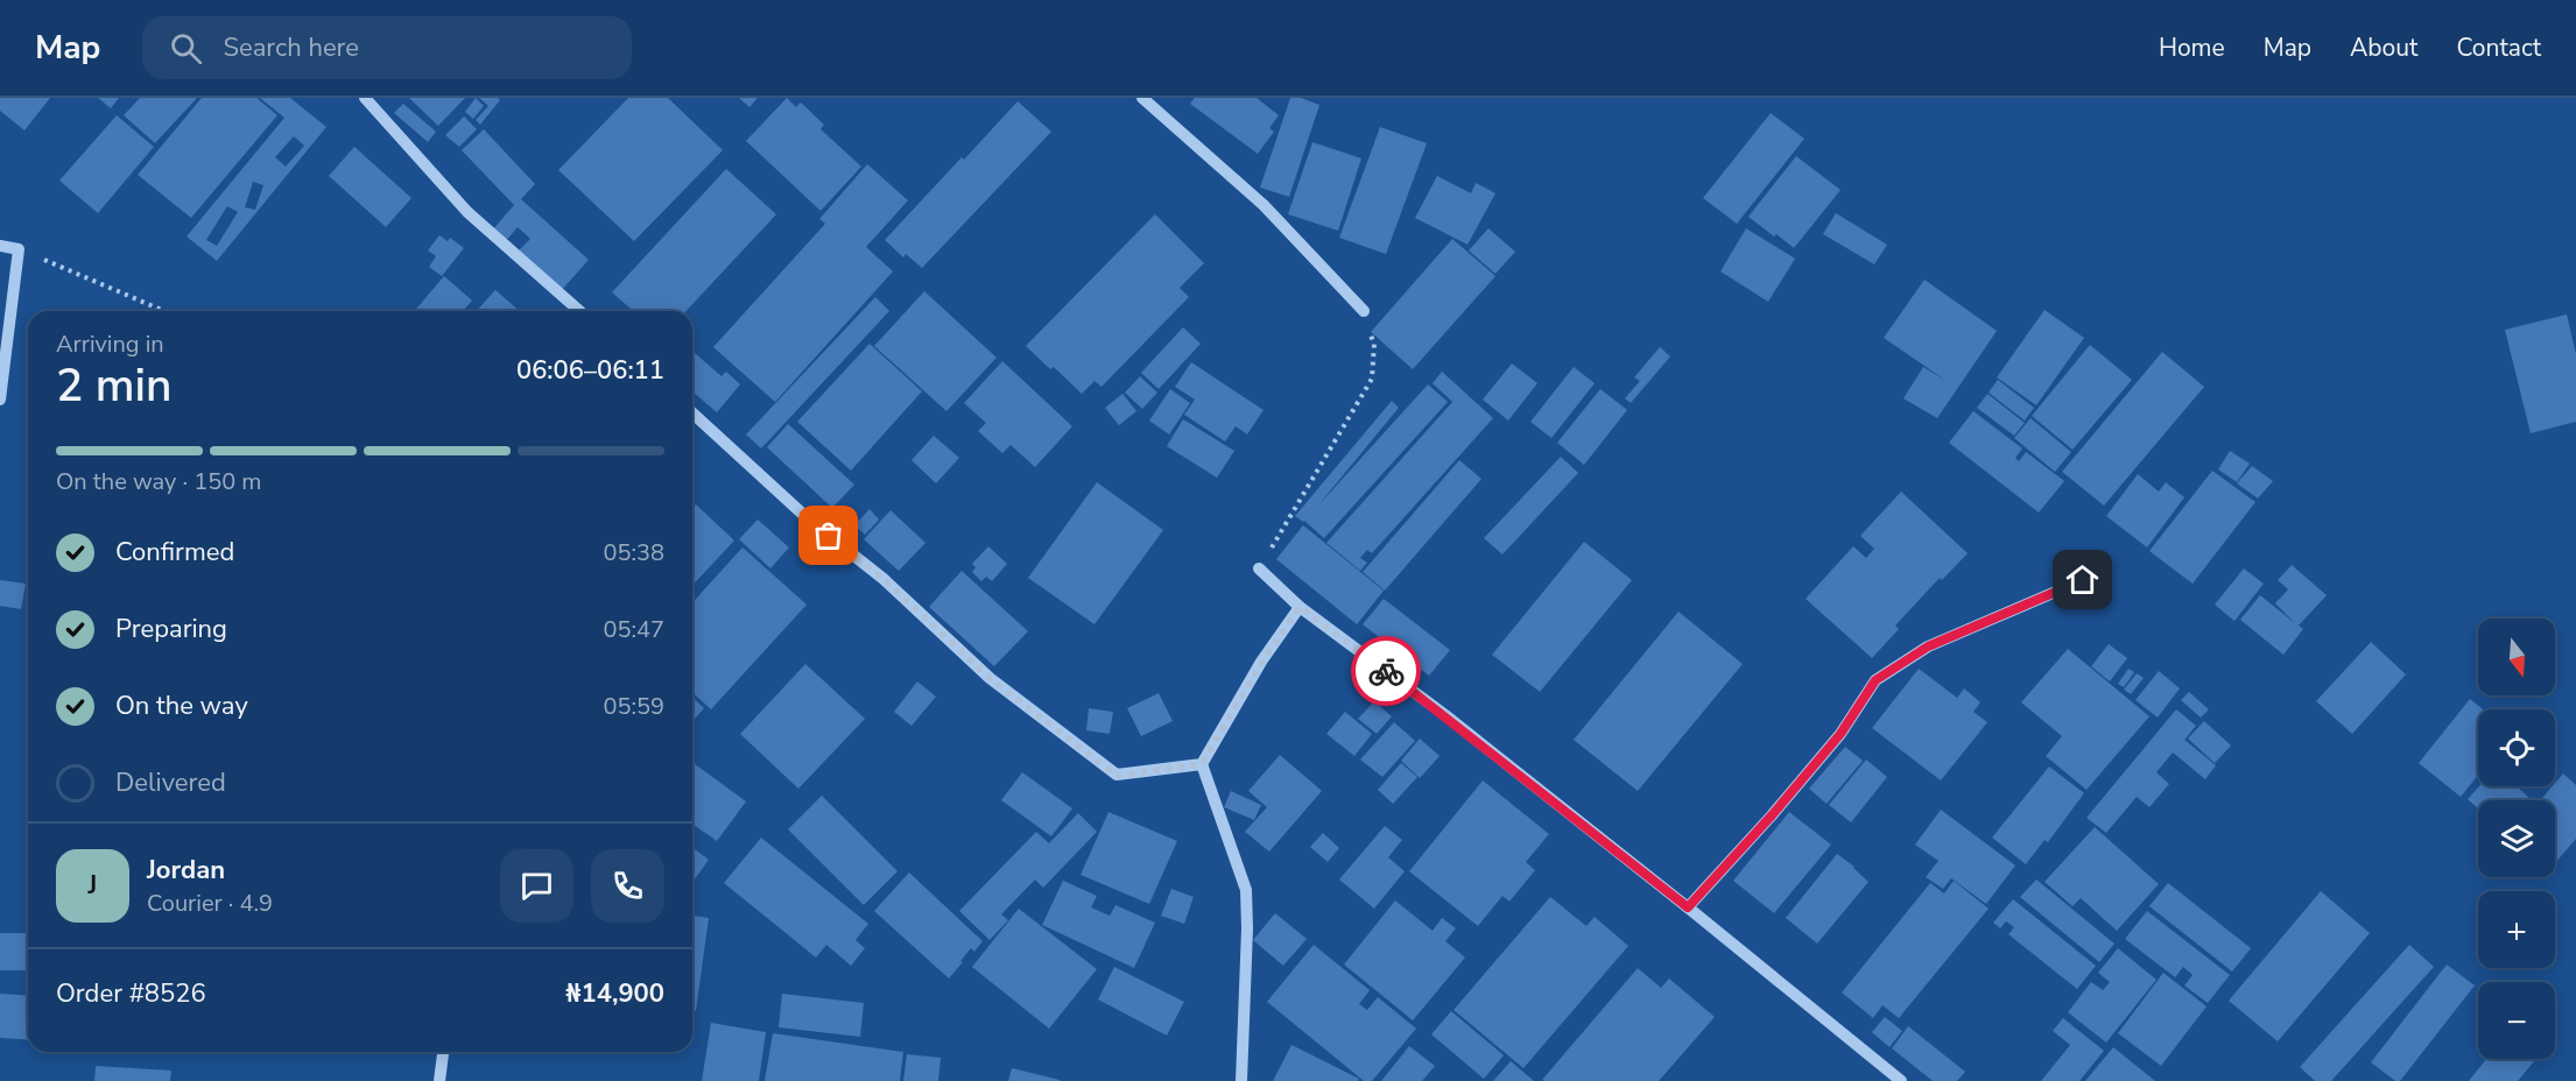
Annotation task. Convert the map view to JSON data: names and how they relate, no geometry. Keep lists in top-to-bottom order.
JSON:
{
  "north": "bottom",
  "page": {
    "header": "Map",
    "search": "Search here",
    "nav": [
      "Home",
      "Map",
      "About",
      "Contact"
    ],
    "heading": ["2 min", "Arriving in", "06:06–06:11"],
    "panel": [
      "Jordan",
      "Courier · 4.9",
      "Order #8526",
      "₦14,900"
    ],
    "bar": "On the way · 150 m",
    "list": [
      ["Confirmed", "05:38"],
      ["Preparing", "05:47"],
      ["On the way", "05:59"],
      "Delivered"
    ],
    "map_buttons": ["+", "−"],
    "round": "J"
  }
}
